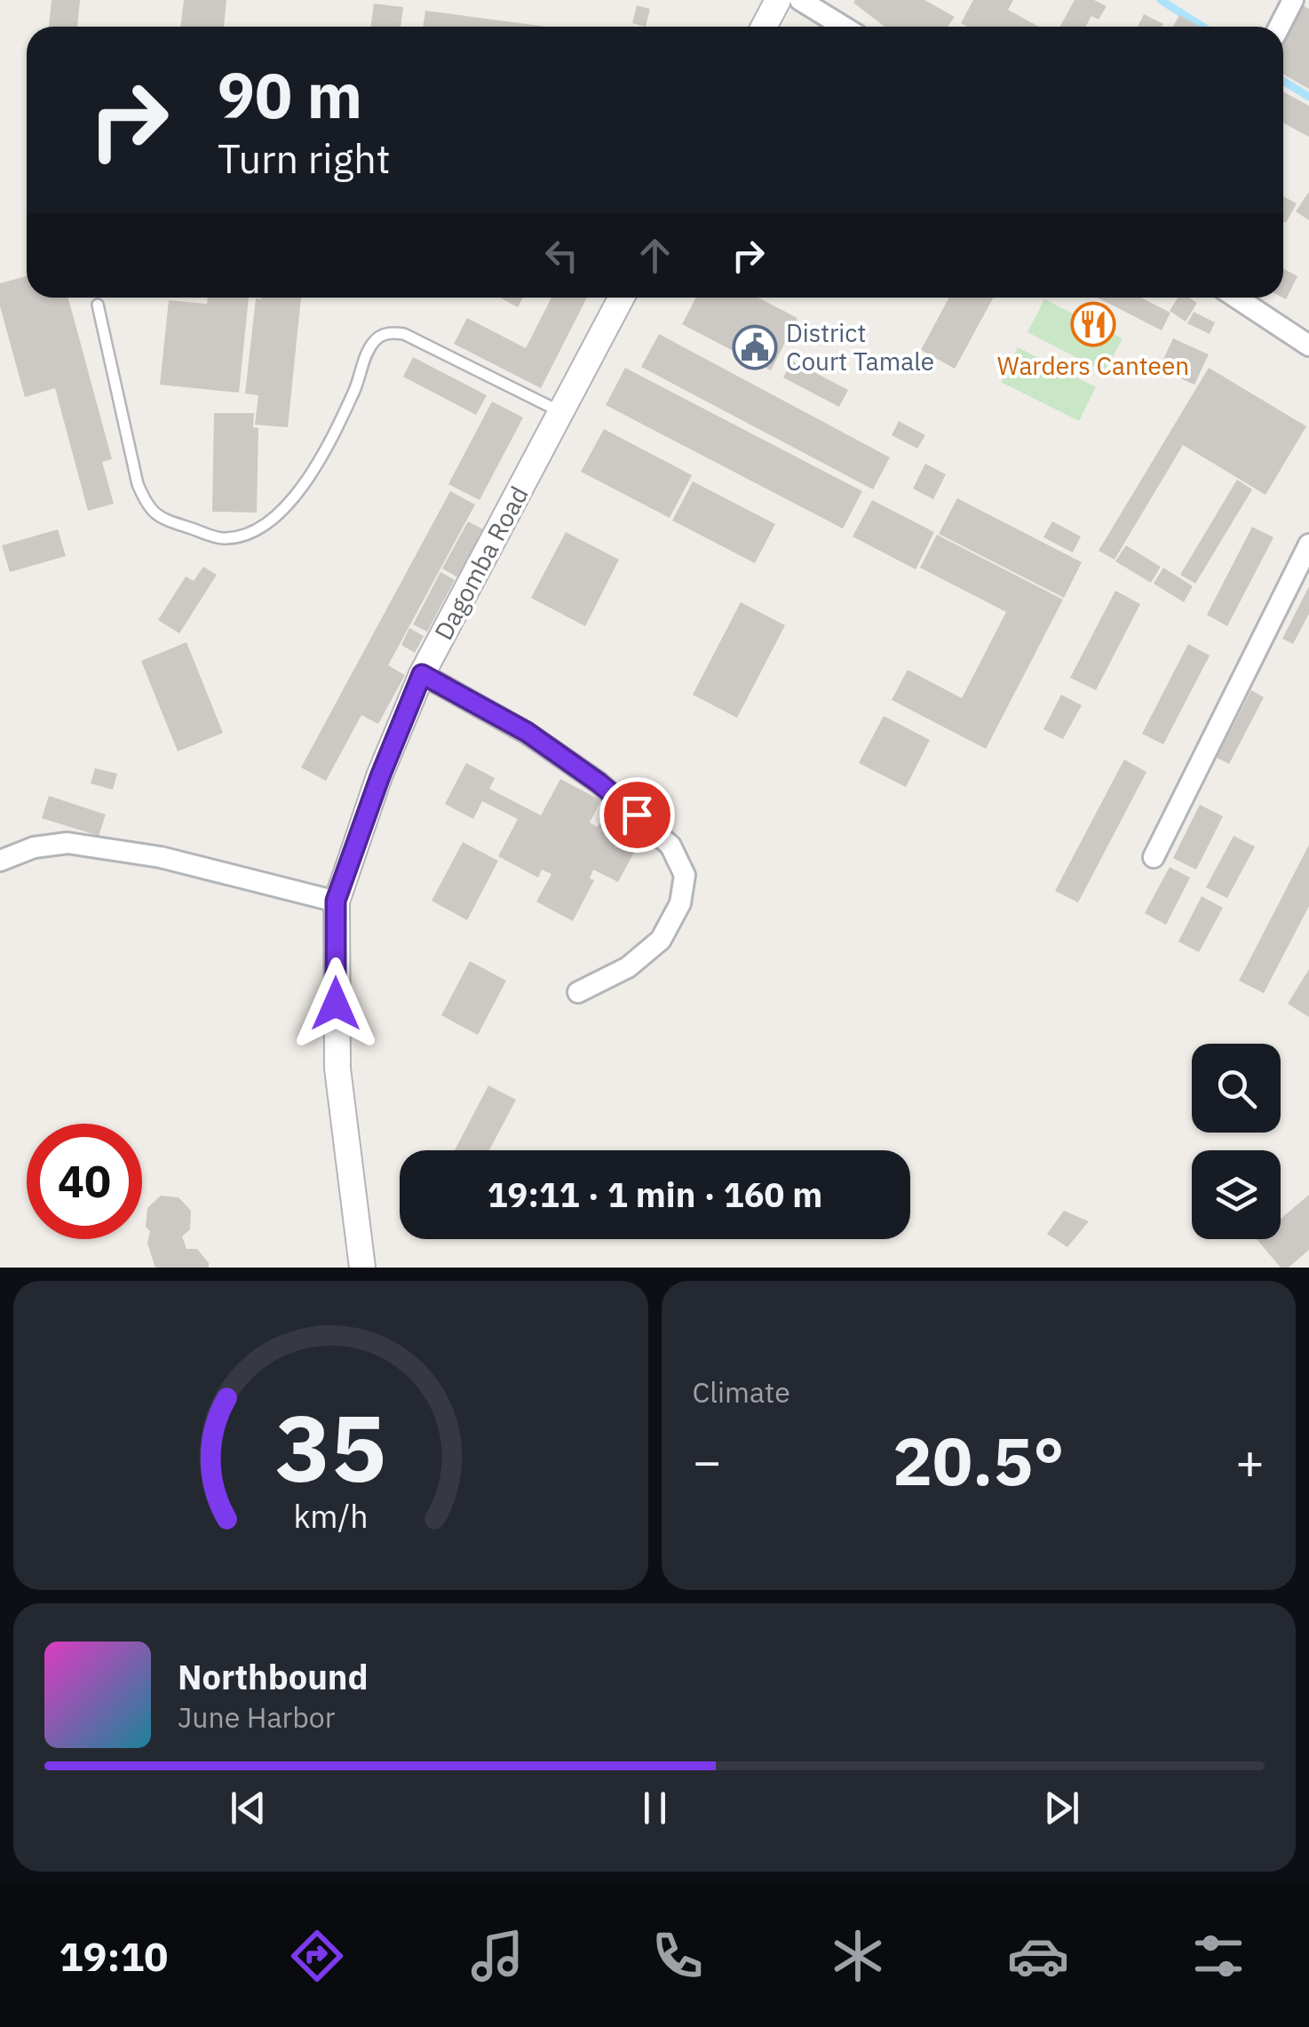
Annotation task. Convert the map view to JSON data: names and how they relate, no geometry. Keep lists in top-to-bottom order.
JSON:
{
  "streets": {
    "street": ["Dagomba Road"]
  },
  "places": {
    "restaurant": ["Warders Canteen"],
    "public building": ["District Court Tamale"]
  },
  "page": {
    "turn": ["90 m", "Turn right"],
    "limit": "40",
    "trip": "19:11 · 1 min · 160 m",
    "tile": "Climate",
    "heat": ["−", "20.5°", "+"],
    "song": ["Northbound", "June Harbor"],
    "tabs": "19:10",
    "gauge": ["35", "km/h"]
  }
}
